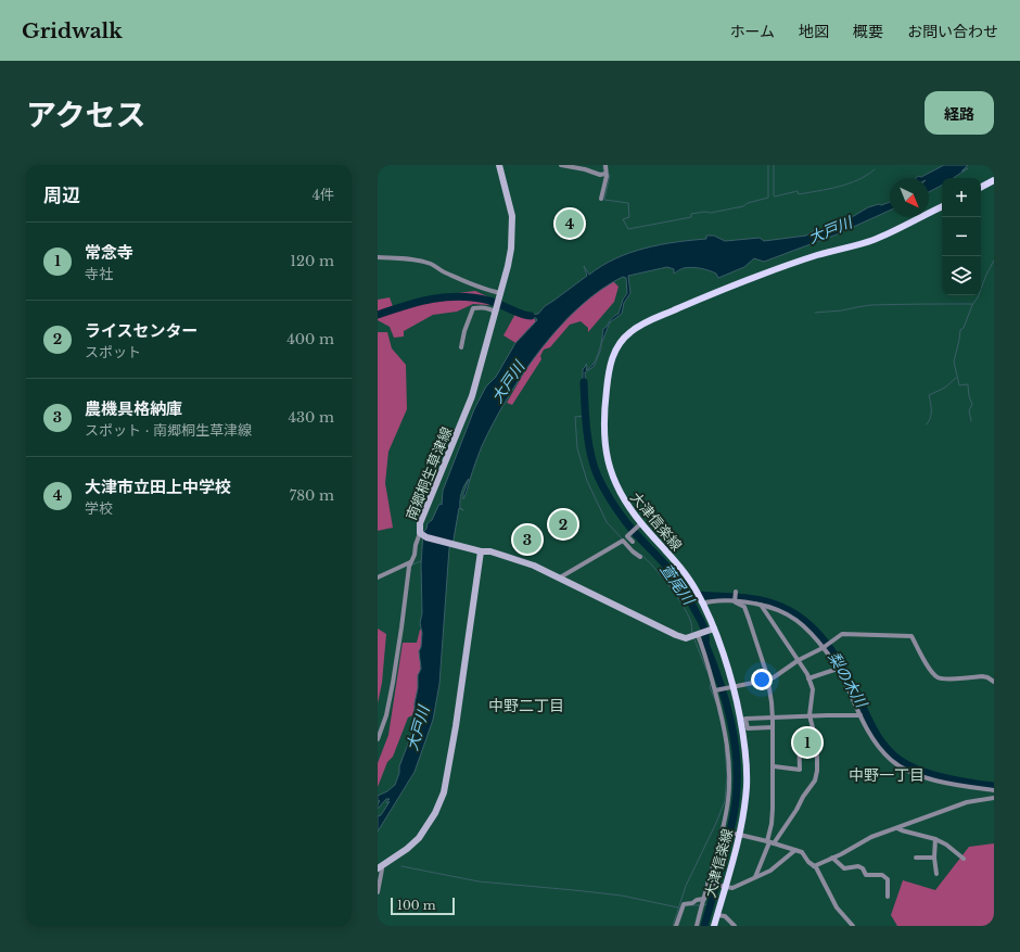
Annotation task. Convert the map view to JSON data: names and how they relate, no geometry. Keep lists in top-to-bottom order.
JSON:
{
  "streets": {
    "main road": ["南郷桐生草津線", "大津信楽線"]
  },
  "crossings": [
    ["南郷桐生草津線", "大津信楽線"]
  ],
  "districts": ["中野二丁目", "中野一丁目"],
  "water": ["大戸川", "萱尾川", "梨の木川"],
  "scale_bar": "100 m",
  "north": "bottom right",
  "page": {
    "header": "Gridwalk",
    "nav": [
      "ホーム",
      "地図",
      "概要",
      "お問い合わせ"
    ],
    "title": "アクセス",
    "buttons": "経路",
    "heading": ["周辺", "4件"],
    "map_buttons": ["+", "−"],
    "pins": [
      "4",
      "2",
      "3",
      "1"
    ],
    "list": [
      {
        "mark": "1",
        "name": "常念寺",
        "note": "寺社",
        "value": "120 m"
      },
      {
        "mark": "2",
        "name": "ライスセンター",
        "note": "スポット",
        "value": "400 m"
      },
      {
        "mark": "3",
        "name": "農機具格納庫",
        "note": "スポット · 南郷桐生草津線",
        "value": "430 m"
      },
      {
        "mark": "4",
        "name": "大津市立田上中学校",
        "note": "学校",
        "value": "780 m"
      }
    ],
    "scale": "100 m"
  }
}
